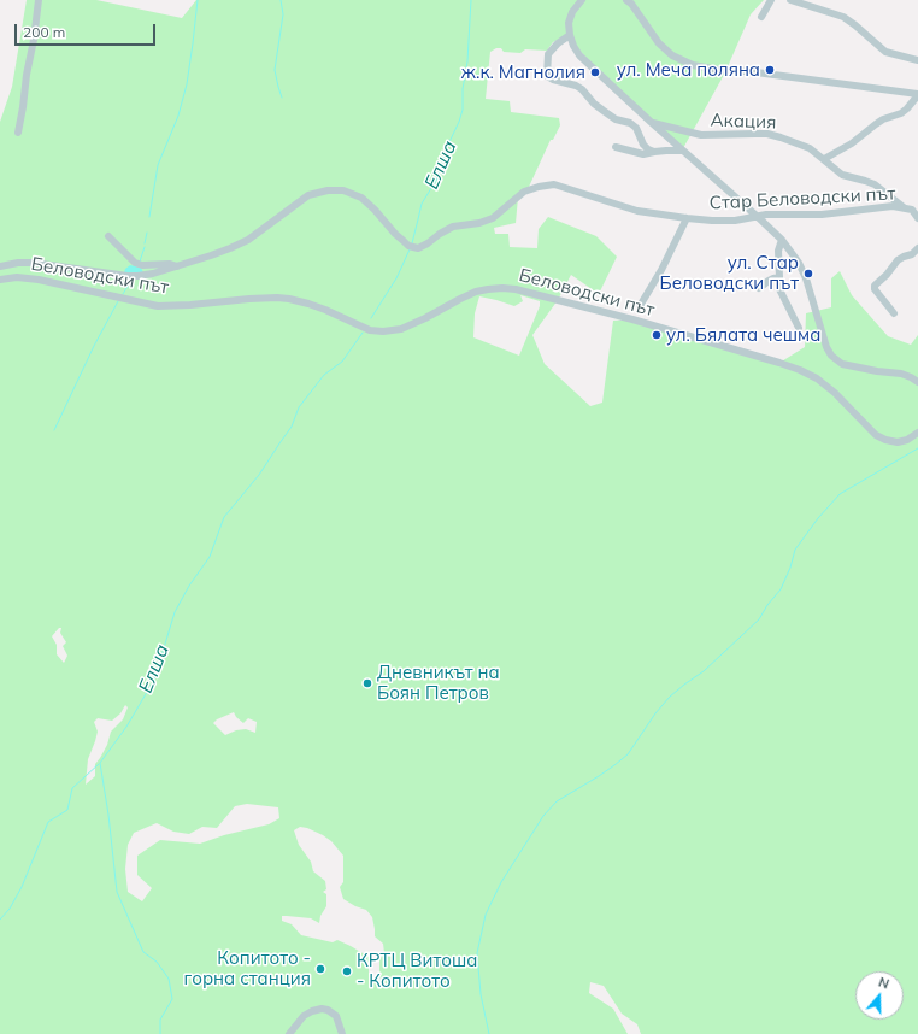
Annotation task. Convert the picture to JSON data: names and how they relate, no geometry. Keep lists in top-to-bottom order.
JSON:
{
  "streets": {
    "street": ["Акация", "Стар Беловодски път", "Беловодски път"]
  },
  "crossings": [
    ["Акация", "Стар Беловодски път"]
  ],
  "water": ["Елша"],
  "places": [
    "ул. Меча поляна",
    "ж.к. Магнолия",
    "ул. Стар Беловодски път",
    "ул. Бялата чешма",
    "Дневникът на Боян Петров",
    "Копитото - горна станция",
    "КРТЦ Витоша - Копитото"
  ],
  "scale_bar": "200 m",
  "north": "top"
}
